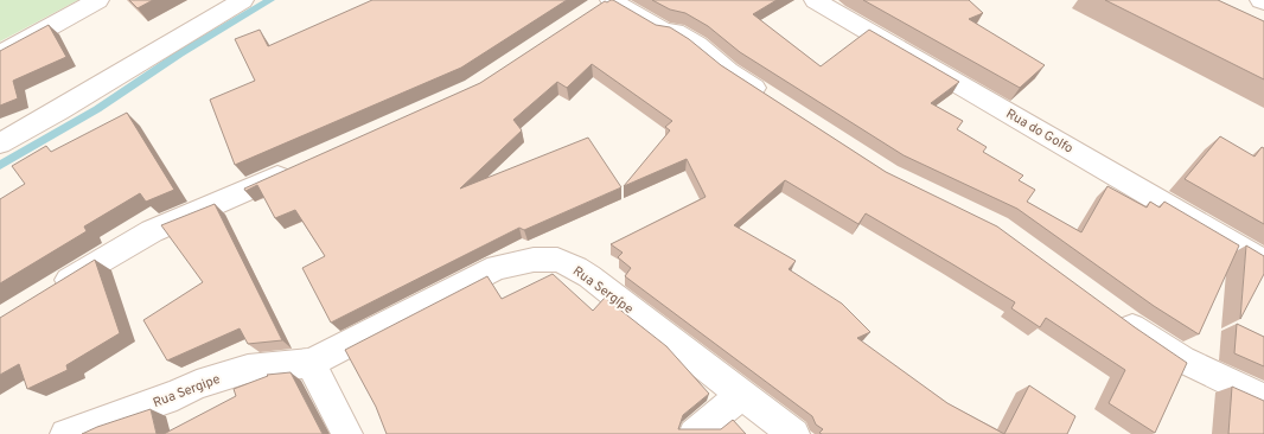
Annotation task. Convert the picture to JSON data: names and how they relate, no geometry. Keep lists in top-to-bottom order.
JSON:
{
  "streets": {
    "street": ["Rua do Golfo", "Rua Sergípe", "Rua Sergipe"]
  },
  "crossings": [
    ["Rua Sergípe", "Rua Sergipe"]
  ]
}
